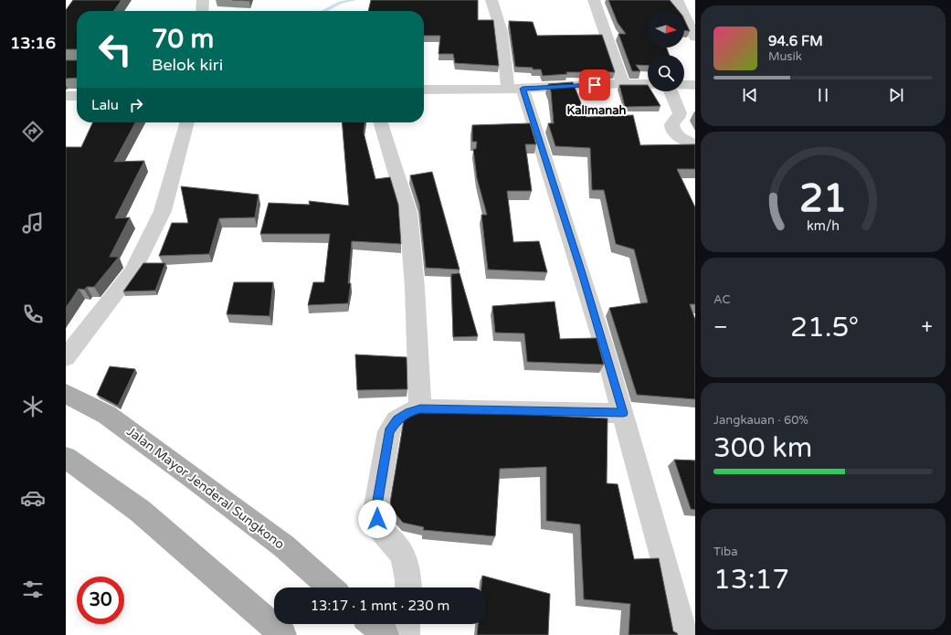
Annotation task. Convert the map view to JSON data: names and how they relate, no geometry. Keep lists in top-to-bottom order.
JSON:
{
  "streets": {
    "main road": ["Jalan Mayor Jenderal Sungkono"]
  },
  "districts": ["Kalimanah"],
  "north": "right",
  "page": {
    "tabs": "13:16",
    "turn": ["70 m", "Belok kiri"],
    "song": ["94.6 FM", "Musik"],
    "then": "Lalu",
    "tile": [
      "AC",
      ["Jangkauan · 60%", "300 km"],
      ["Tiba", "13:17"]
    ],
    "heat": ["−", "21.5°", "+"],
    "limit": "30",
    "trip": "13:17 · 1 mnt · 230 m",
    "gauge": ["21", "km/h"]
  }
}
